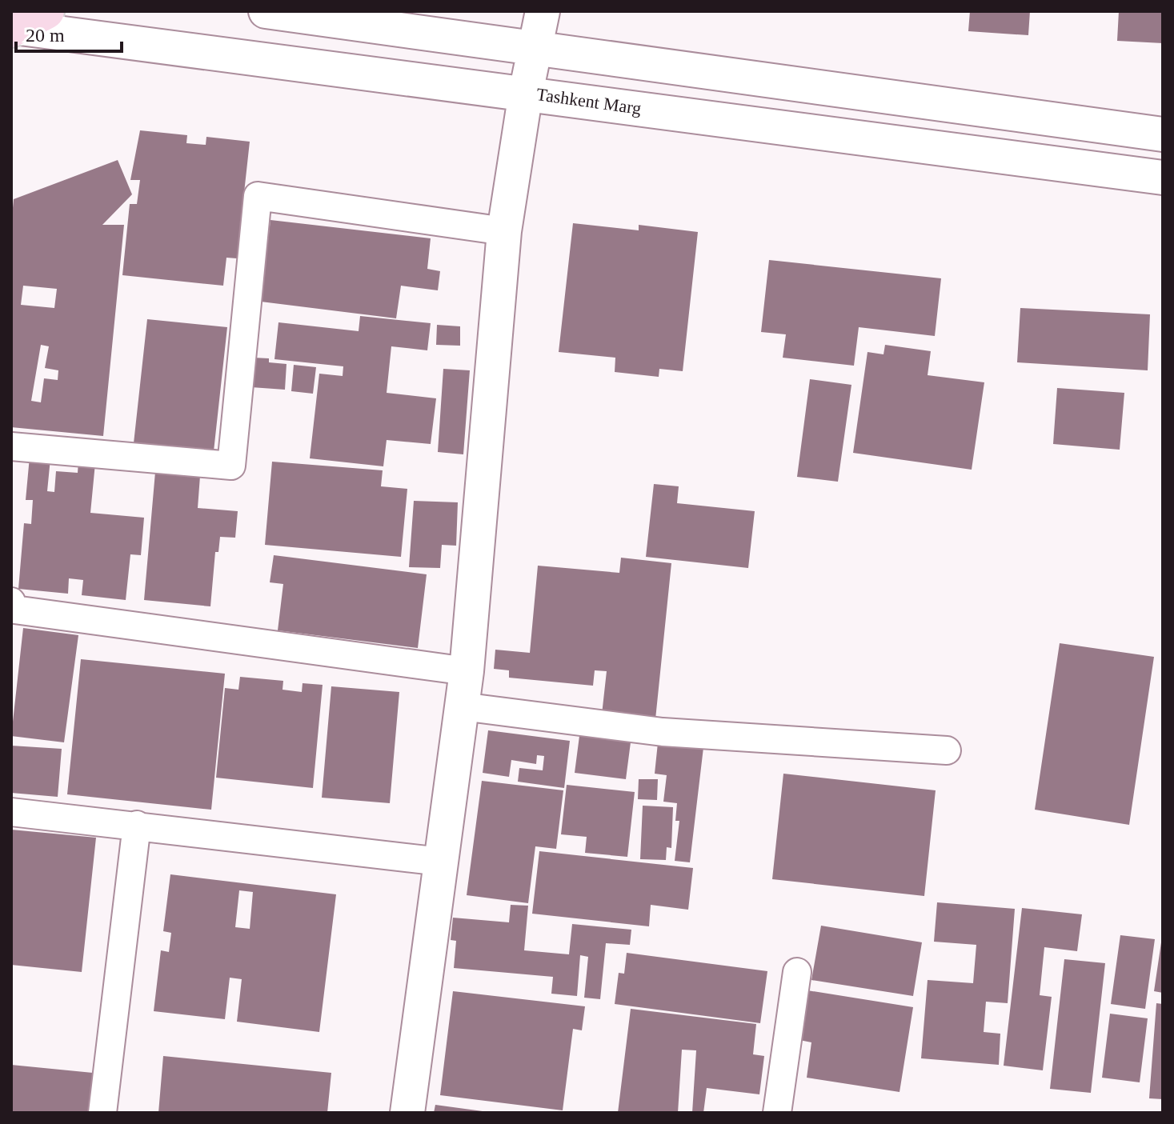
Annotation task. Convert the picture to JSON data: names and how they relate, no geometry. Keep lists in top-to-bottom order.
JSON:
{
  "streets": {
    "street": ["Tashkent Marg"]
  },
  "scale_bar": "20 m"
}
